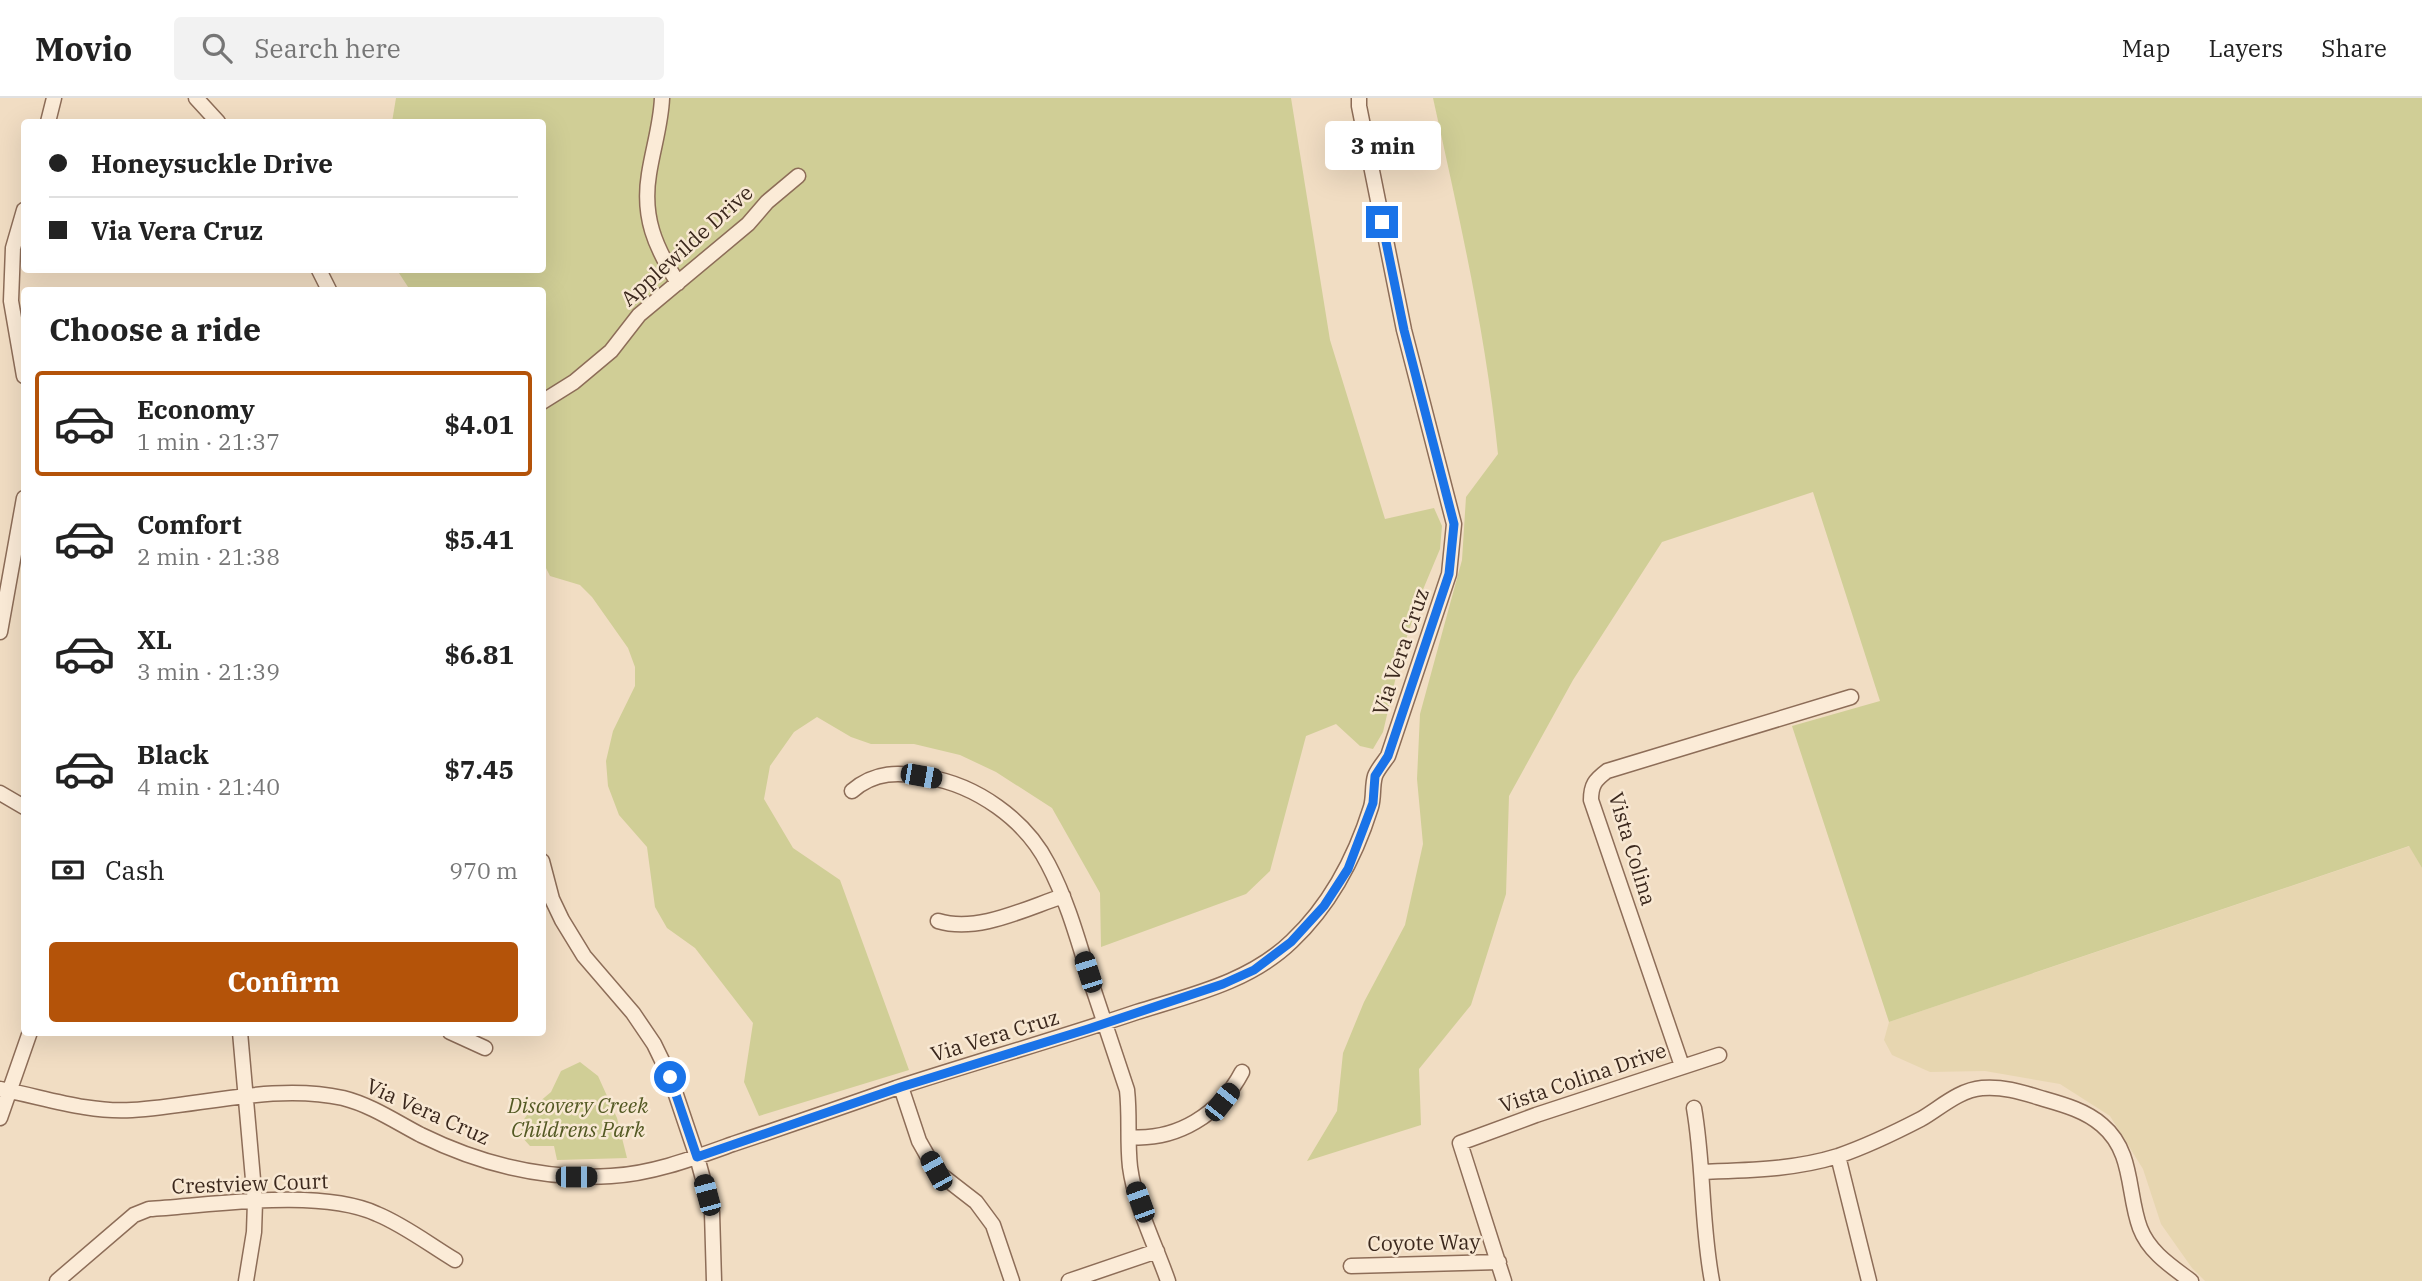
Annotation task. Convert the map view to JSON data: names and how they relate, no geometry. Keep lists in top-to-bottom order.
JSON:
{
  "streets": {
    "street": [
      "Applewilde Drive",
      "Via Vera Cruz",
      "Vista Colina",
      "Vista Colina Drive",
      "Crestview Court",
      "Coyote Way"
    ]
  },
  "crossings": [
    ["Vista Colina", "Vista Colina Drive"],
    ["Vista Colina Drive", "Coyote Way"]
  ],
  "parks": ["Discovery Creek Childrens Park"],
  "page": {
    "header": "Movio",
    "search": "Search here",
    "nav": ["Map", "Layers", "Share"],
    "banner": ["Honeysuckle Drive", "Via Vera Cruz"],
    "bubble": "3 min",
    "heading": "Choose a ride",
    "list": [
      {
        "name": "Economy",
        "note": "1 min · 21:37",
        "value": "$4.01"
      },
      {
        "name": "Comfort",
        "note": "2 min · 21:38",
        "value": "$5.41"
      },
      {
        "name": "XL",
        "note": "3 min · 21:39",
        "value": "$6.81"
      },
      {
        "name": "Black",
        "note": "4 min · 21:40",
        "value": "$7.45"
      }
    ],
    "pay": ["Cash", "970 m"],
    "buttons": "Confirm"
  }
}
